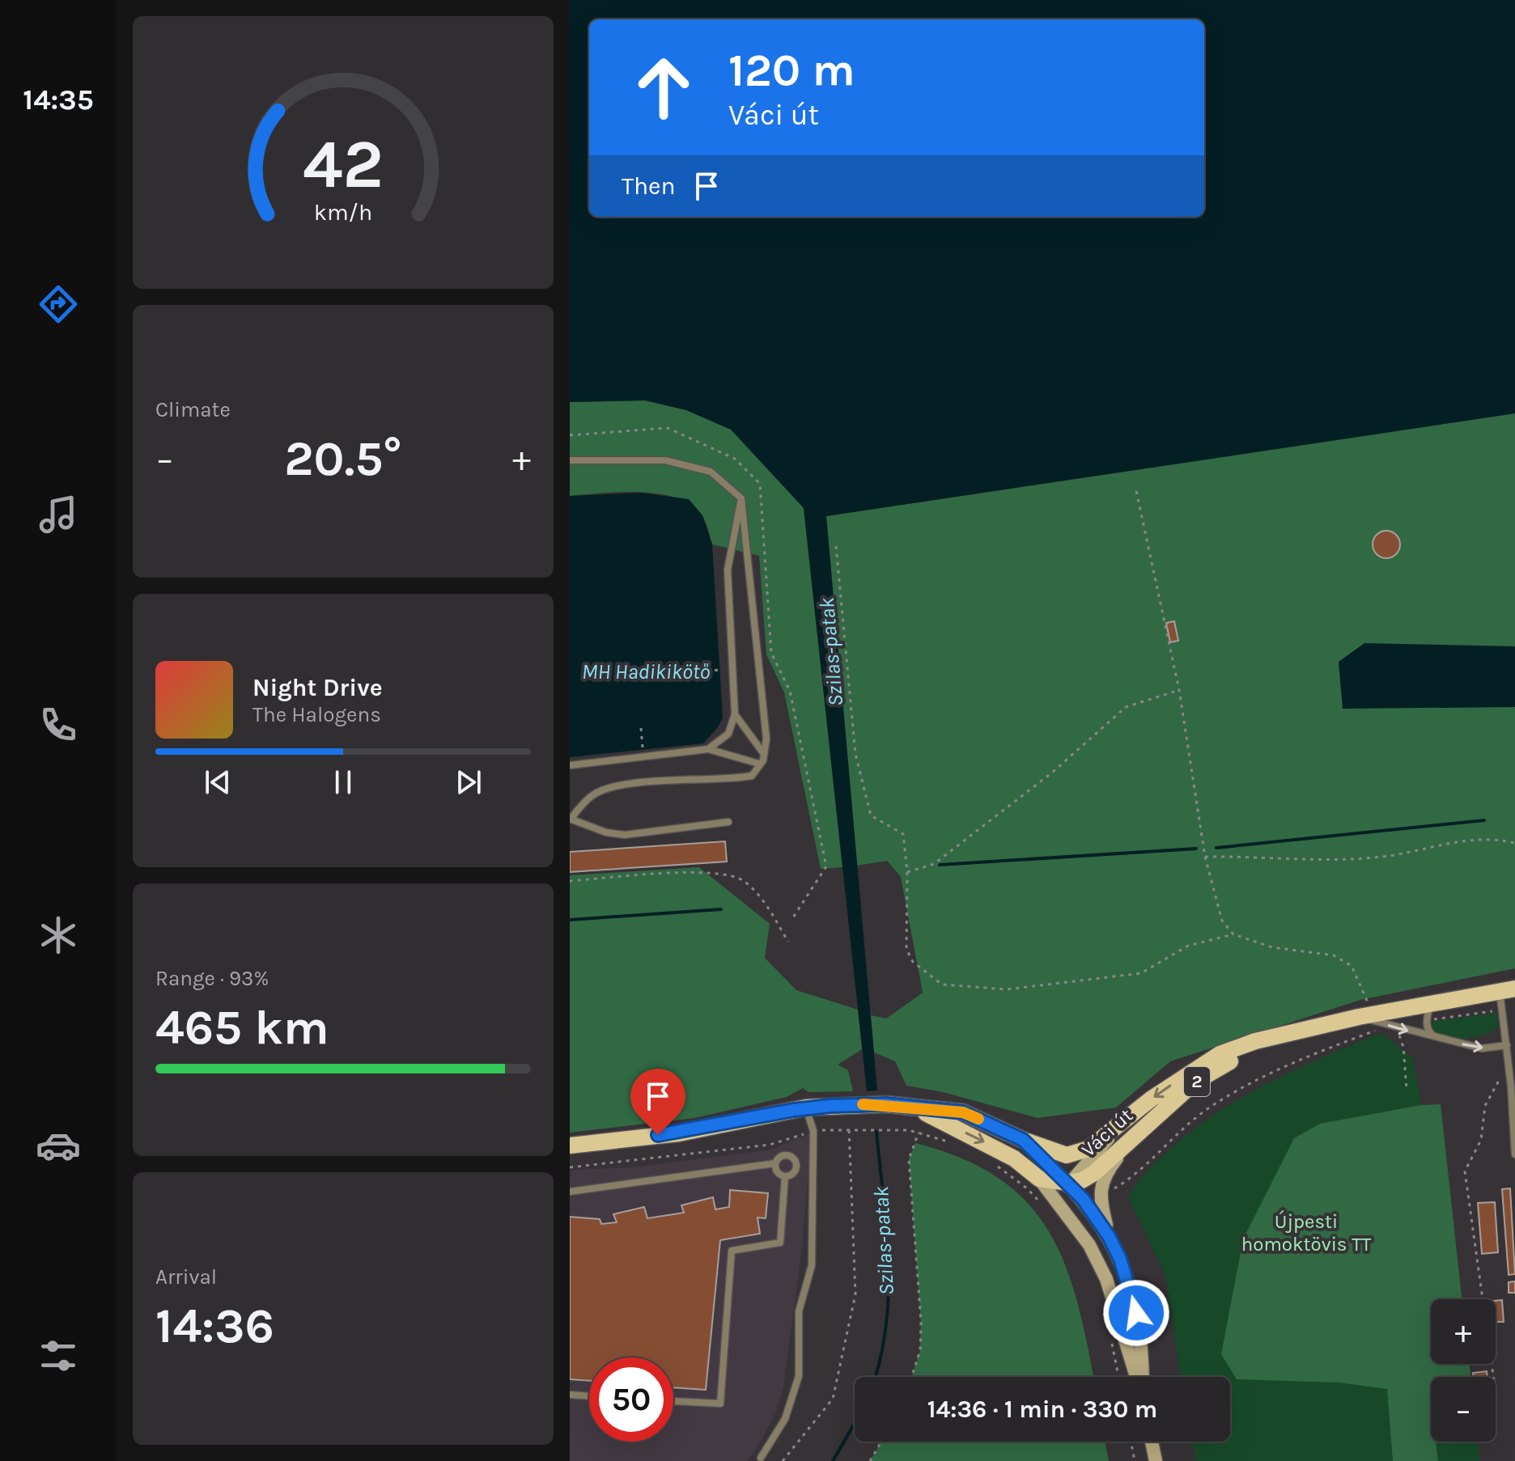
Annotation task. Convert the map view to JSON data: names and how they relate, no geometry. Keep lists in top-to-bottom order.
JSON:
{
  "streets": {
    "main road": ["2", "Váci út"]
  },
  "water": ["Szilas-patak", "MH Hadikikötő"],
  "parks": ["Újpesti homoktövis TT"],
  "page": {
    "tabs": "14:35",
    "turn": ["120 m", "Váci út"],
    "then": "Then",
    "tile": [
      "Climate",
      ["Range · 93%", "465 km"],
      ["Arrival", "14:36"]
    ],
    "heat": ["−", "20.5°", "+"],
    "song": ["Night Drive", "The Halogens"],
    "map_buttons": ["+", "−"],
    "limit": "50",
    "trip": "14:36 · 1 min · 330 m",
    "gauge": ["42", "km/h"]
  }
}
